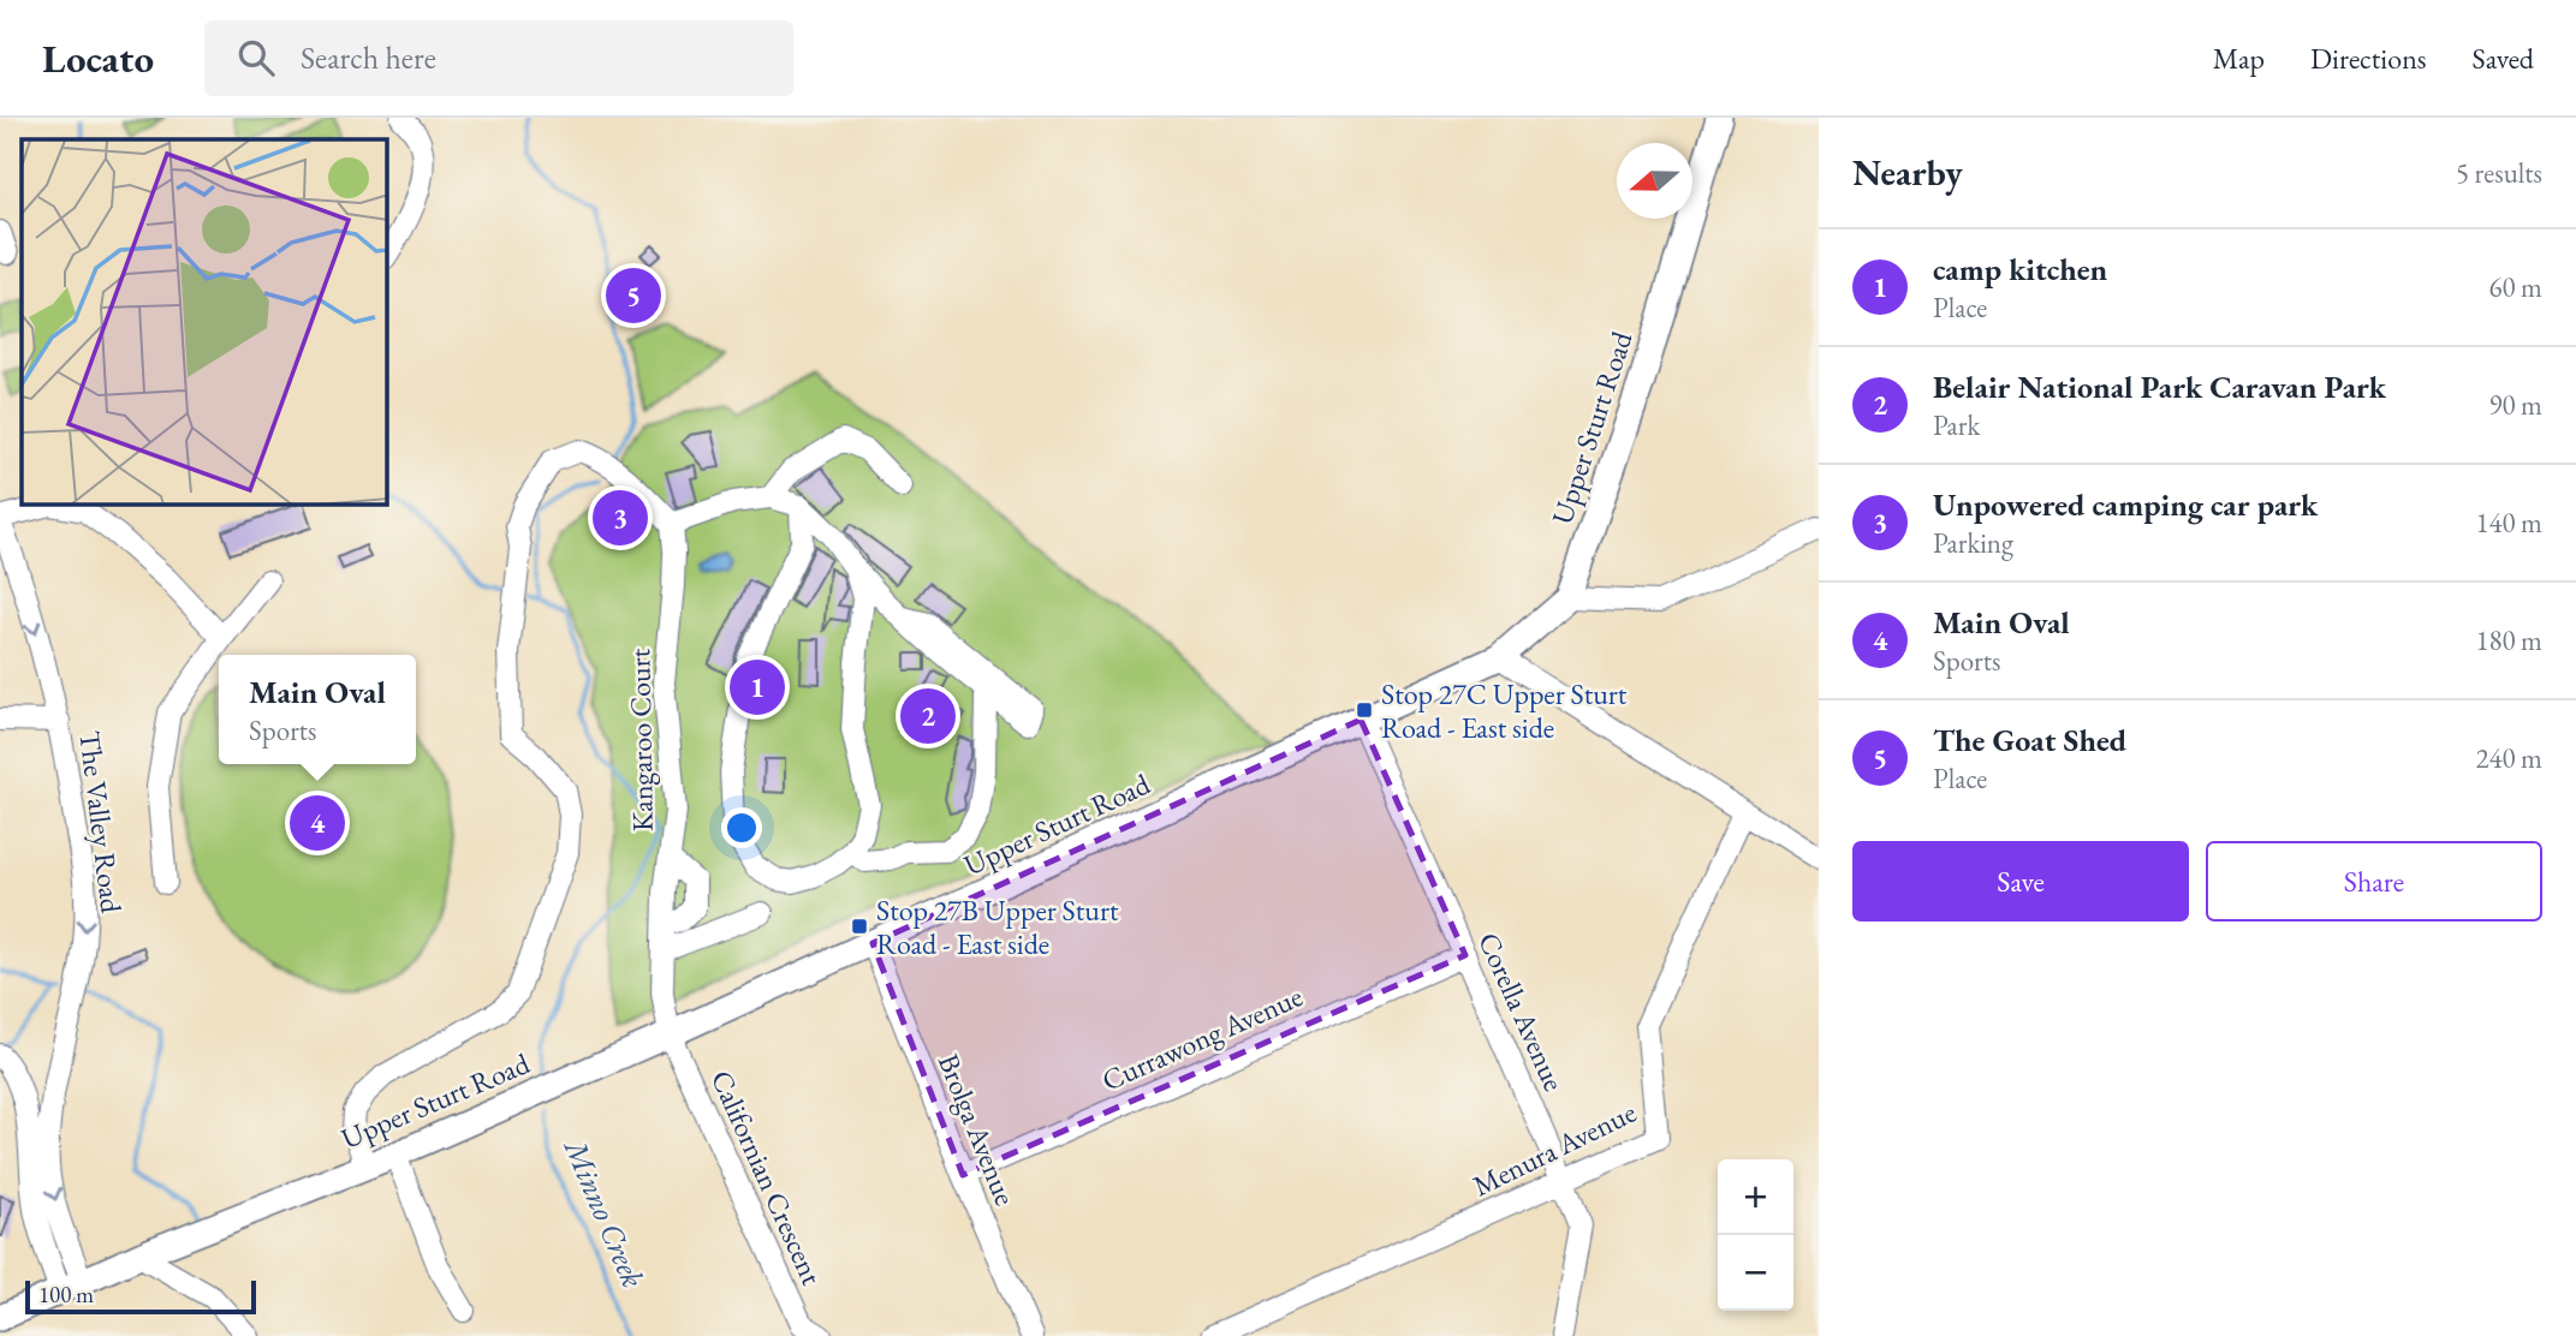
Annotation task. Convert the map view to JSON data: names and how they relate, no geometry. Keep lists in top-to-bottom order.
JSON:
{
  "streets": {
    "main road": ["Upper Sturt Road"],
    "street": [
      "Kangaroo Court",
      "The Valley Road",
      "Corella Avenue",
      "Currawong Avenue",
      "Brolga Avenue",
      "Menura Avenue",
      "Californian Crescent"
    ]
  },
  "crossings": [
    ["Upper Sturt Road", "The Valley Road"],
    ["Upper Sturt Road", "Corella Avenue"],
    ["Upper Sturt Road", "Brolga Avenue"],
    ["Upper Sturt Road", "Californian Crescent"],
    ["Kangaroo Court", "Californian Crescent"],
    ["Corella Avenue", "Currawong Avenue"],
    ["Corella Avenue", "Menura Avenue"],
    ["Currawong Avenue", "Brolga Avenue"]
  ],
  "water": ["Minno Creek"],
  "places": {
    "transit": ["Stop 27C Upper Sturt Road - East side", "Stop 27B Upper Sturt Road - East side"]
  },
  "scale_bar": "100 m",
  "north": "left",
  "page": {
    "header": "Locato",
    "search": "Search here",
    "nav": ["Map", "Directions", "Saved"],
    "heading": ["Nearby", "5 results"],
    "list": [
      {
        "mark": "1",
        "name": "camp kitchen",
        "note": "Place",
        "value": "60 m"
      },
      {
        "mark": "2",
        "name": "Belair National Park Caravan Park",
        "note": "Park",
        "value": "90 m"
      },
      {
        "mark": "3",
        "name": "Unpowered camping car park",
        "note": "Parking",
        "value": "140 m"
      },
      {
        "mark": "4",
        "name": "Main Oval",
        "note": "Sports",
        "value": "180 m"
      },
      {
        "mark": "5",
        "name": "The Goat Shed",
        "note": "Place",
        "value": "240 m"
      }
    ],
    "pins": [
      "5",
      "3",
      "1",
      "2",
      "4"
    ],
    "popup": ["Main Oval", "Sports"],
    "buttons": ["Save", "Share"],
    "map_buttons": ["+", "−"],
    "scale": "100 m"
  }
}
